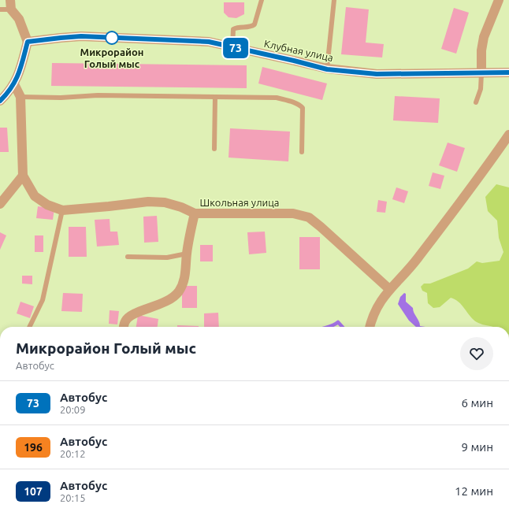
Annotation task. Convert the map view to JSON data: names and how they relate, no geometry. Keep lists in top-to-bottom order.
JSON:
{
  "streets": {
    "street": ["Клубная улица", "Школьная улица"]
  },
  "places": ["Микрорайон Голый мыс"],
  "lines": ["bus line 73"],
  "page": {
    "on_map": "73",
    "heading": ["Микрорайон Голый мыс", "Автобус"],
    "list": [
      {
        "mark": "73",
        "name": "Автобус",
        "note": "20:09",
        "value": "6 мин"
      },
      {
        "mark": "196",
        "name": "Автобус",
        "note": "20:12",
        "value": "9 мин"
      },
      {
        "mark": "107",
        "name": "Автобус",
        "note": "20:15",
        "value": "12 мин"
      }
    ]
  }
}
